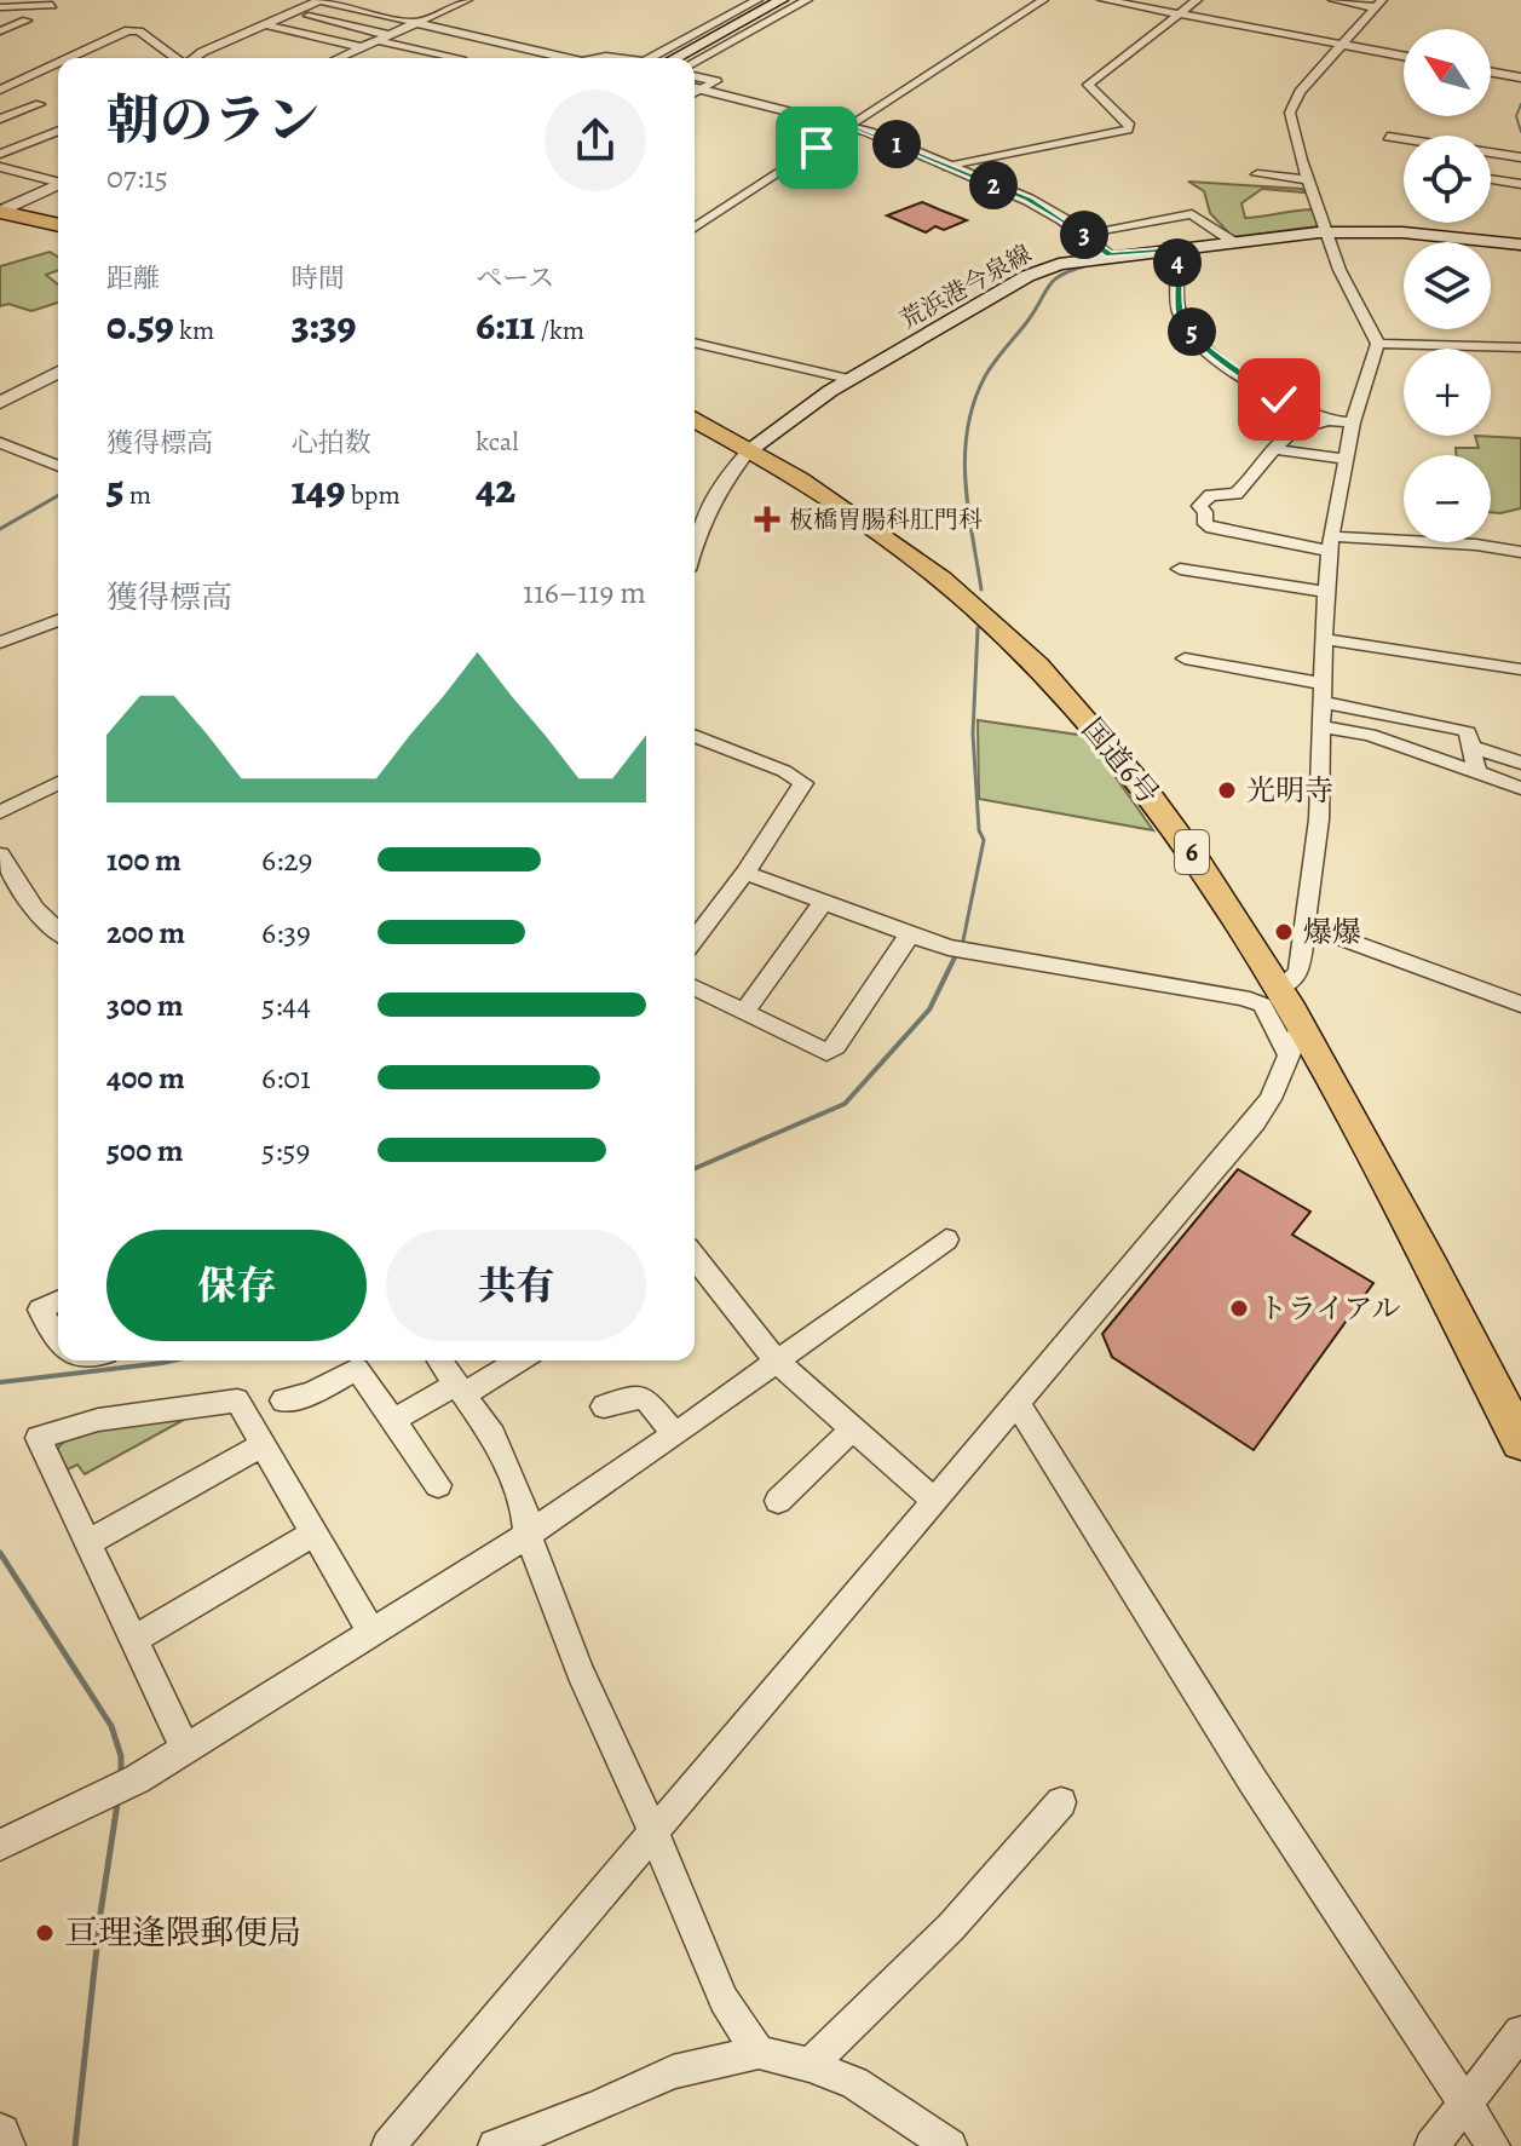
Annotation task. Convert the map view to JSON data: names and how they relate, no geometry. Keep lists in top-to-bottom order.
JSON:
{
  "streets": {
    "highway": ["国道6号", "6"],
    "main road": ["荒浜港今泉線"]
  },
  "crossings": [
    ["荒浜港今泉線", "国道6号"]
  ],
  "places": {
    "health": ["板橋胃腸科肛門科"],
    "other": [
      "光明寺",
      "爆爆",
      "トライアル",
      "亘理逢隈郵便局"
    ]
  },
  "north": "top left",
  "page": {
    "map_buttons": ["+", "−"],
    "heading": ["朝のラン", "07:15"],
    "pins": [
      "1",
      "2",
      "3",
      "4",
      "5"
    ],
    "stats": [
      ["距離", "0.59 km"],
      ["時間", "3:39"],
      ["ペース", "6:11 /km"],
      ["獲得標高", "5 m"],
      ["心拍数", "149 bpm"],
      ["kcal", "42"]
    ],
    "chart": ["獲得標高", "116–119 m"],
    "list": [
      {
        "name": "100 m",
        "note": "6:29"
      },
      {
        "name": "200 m",
        "note": "6:39"
      },
      {
        "name": "300 m",
        "note": "5:44"
      },
      {
        "name": "400 m",
        "note": "6:01"
      },
      {
        "name": "500 m",
        "note": "5:59"
      }
    ],
    "buttons": ["保存", "共有"]
  }
}
